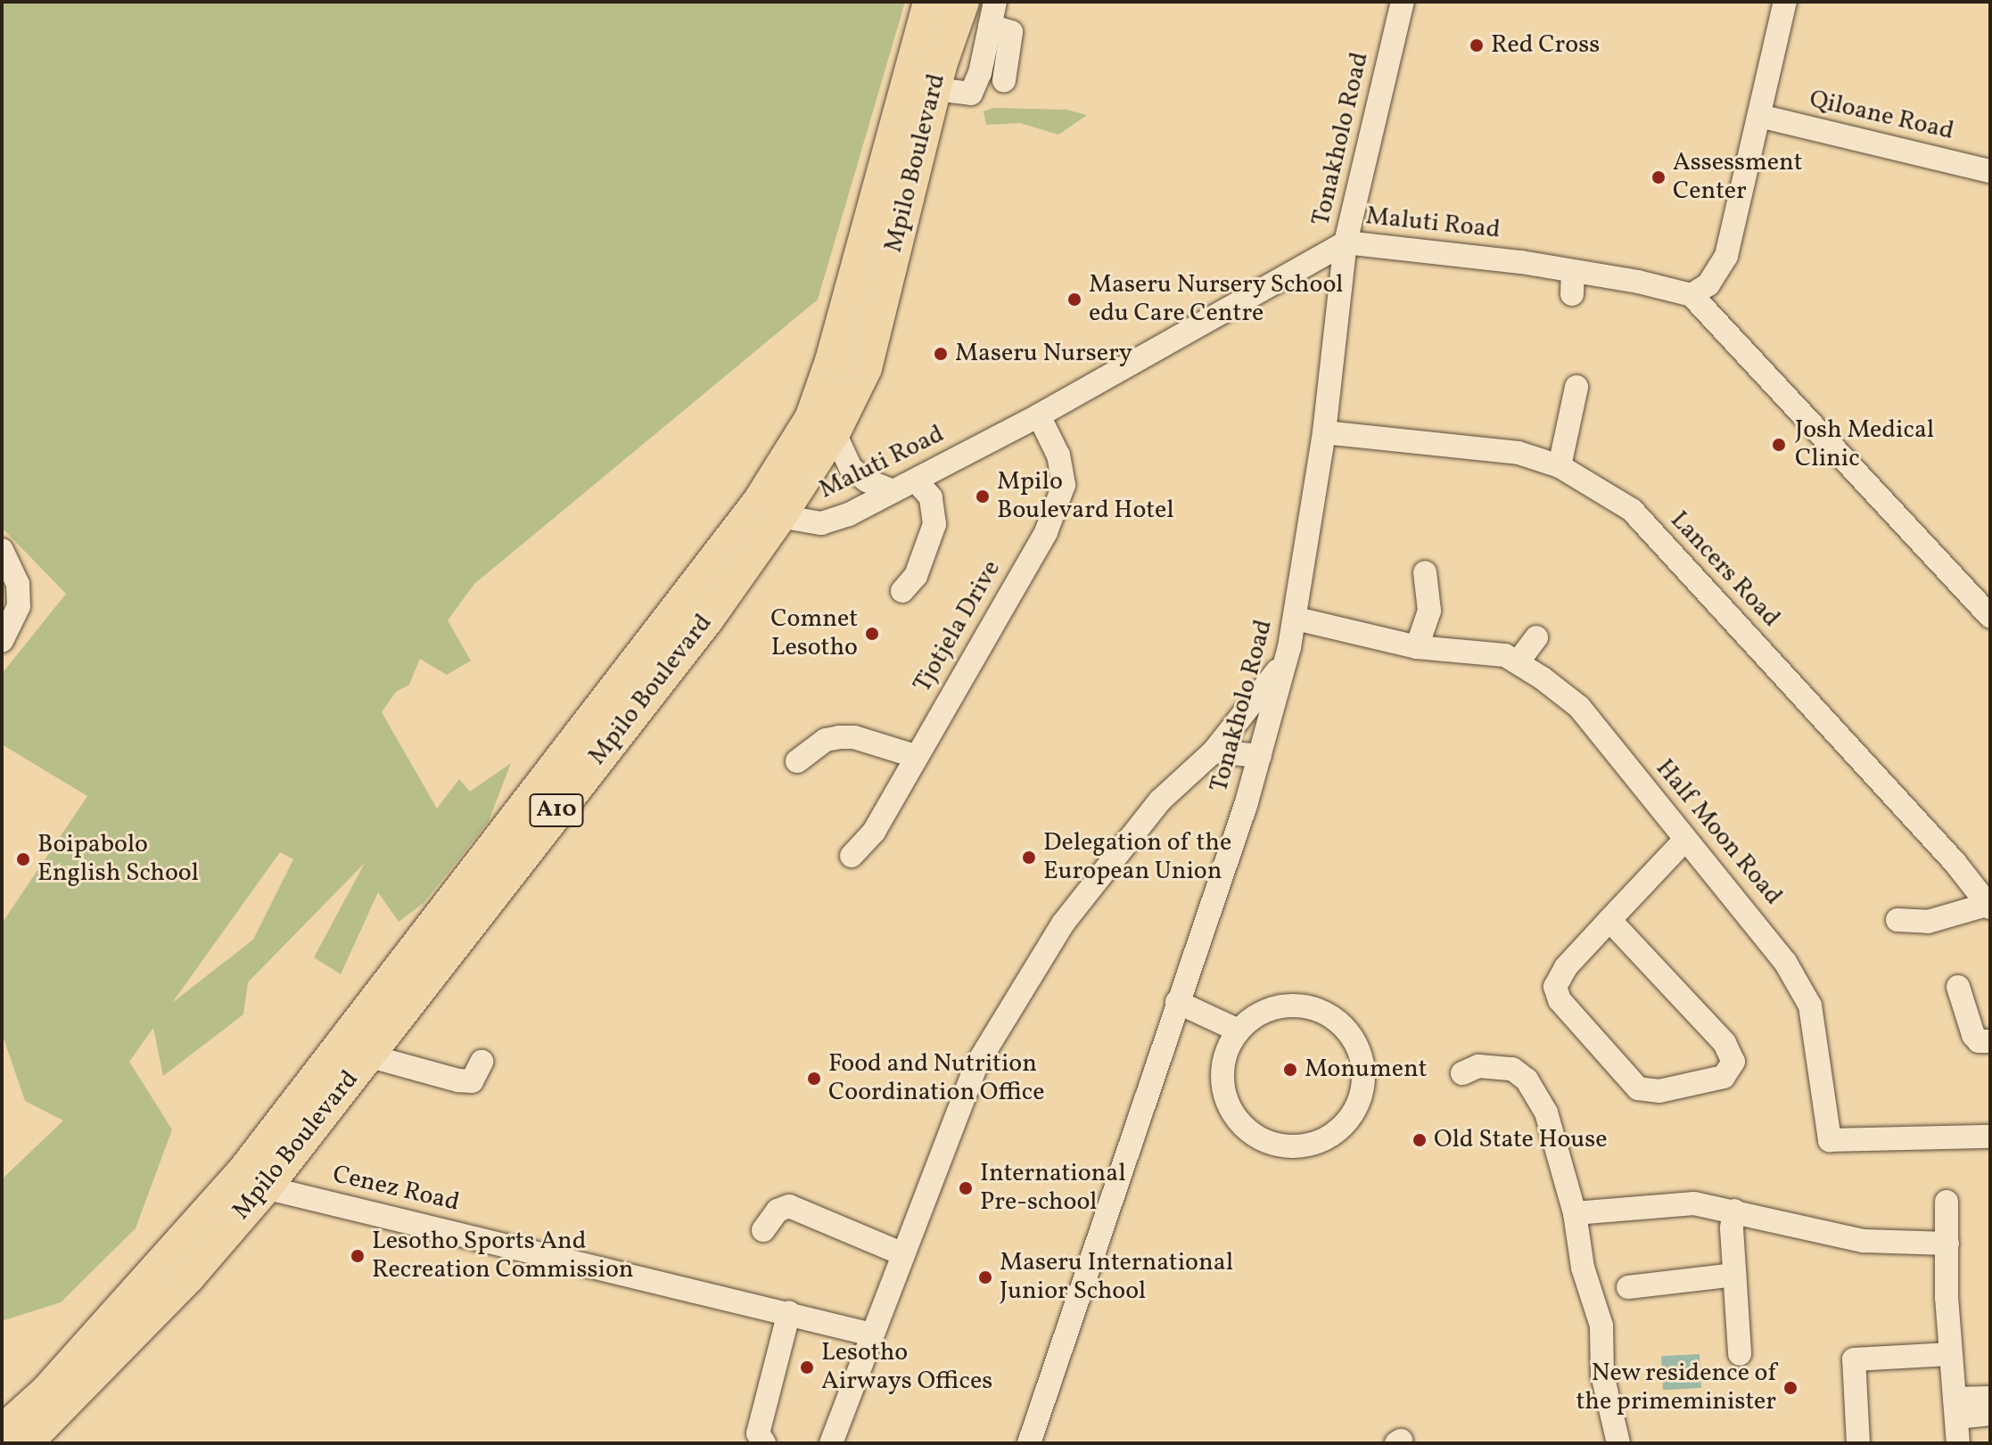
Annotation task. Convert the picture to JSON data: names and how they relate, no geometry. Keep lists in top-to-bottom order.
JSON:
{
  "streets": {
    "highway": ["Mpilo Boulevard", "A10"],
    "street": [
      "Qiloane Road",
      "Tonakholo Road",
      "Maluti Road",
      "Lancers Road",
      "Tjotjela Drive",
      "Half Moon Road",
      "Cenez Road"
    ]
  },
  "crossings": [
    ["Tonakholo Road", "Maluti Road"],
    ["Tonakholo Road", "Lancers Road"],
    ["Tonakholo Road", "Half Moon Road"],
    ["Mpilo Boulevard", "Maluti Road"],
    ["Mpilo Boulevard", "Cenez Road"],
    ["Maluti Road", "Tjotjela Drive"]
  ],
  "places": [
    "Red Cross",
    "Assessment Center",
    "Maseru Nursery School edu Care Centre",
    "Maseru Nursery",
    "Josh Medical Clinic",
    "Mpilo Boulevard Hotel",
    "Comnet Lesotho",
    "Delegation of the European Union",
    "Boipabolo English School",
    "Monument",
    "Food and Nutrition Coordination Office",
    "Old State House",
    "International Pre-school",
    "Lesotho Sports And Recreation Commission",
    "Maseru International Junior School",
    "Lesotho Airways Offices",
    "New residence of the primeminister"
  ]
}
